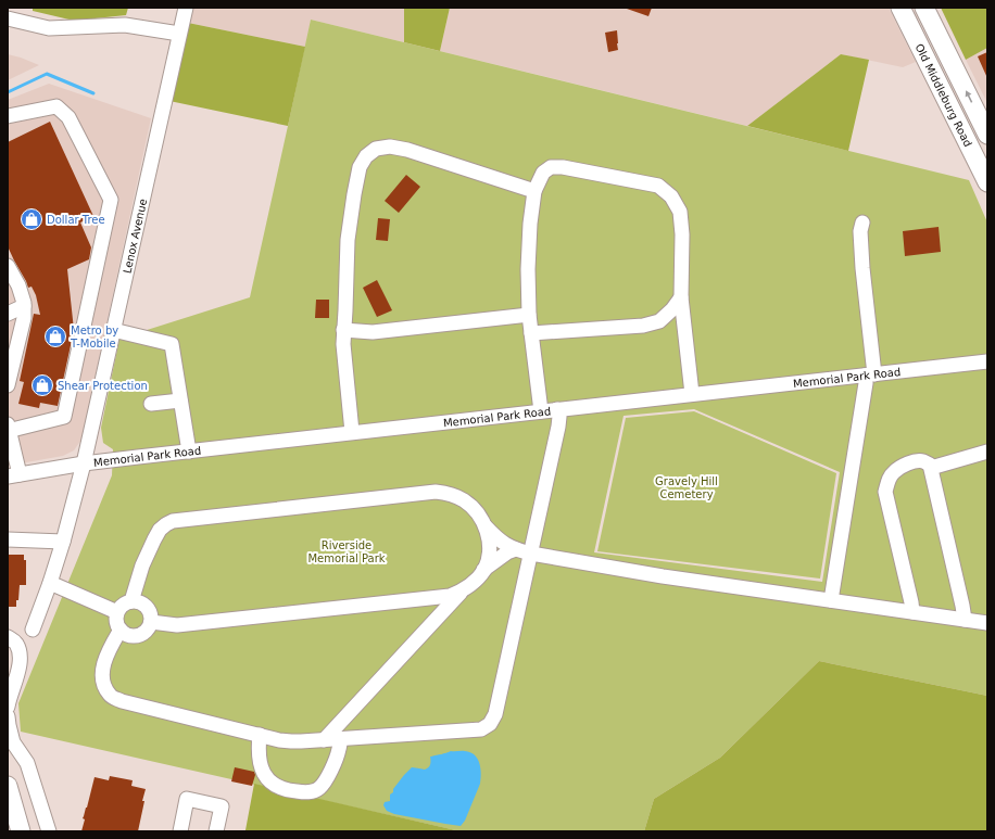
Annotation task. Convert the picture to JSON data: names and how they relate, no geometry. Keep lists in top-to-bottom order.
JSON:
{
  "streets": {
    "main road": ["Old Middleburg Road"],
    "street": ["Lenox Avenue", "Memorial Park Road"]
  },
  "crossings": [
    ["Lenox Avenue", "Memorial Park Road"]
  ],
  "parks": ["Gravely Hill Cemetery", "Riverside Memorial Park"],
  "places": {
    "shop": ["Dollar Tree", "Metro by T-Mobile", "Shear Protection"]
  }
}
